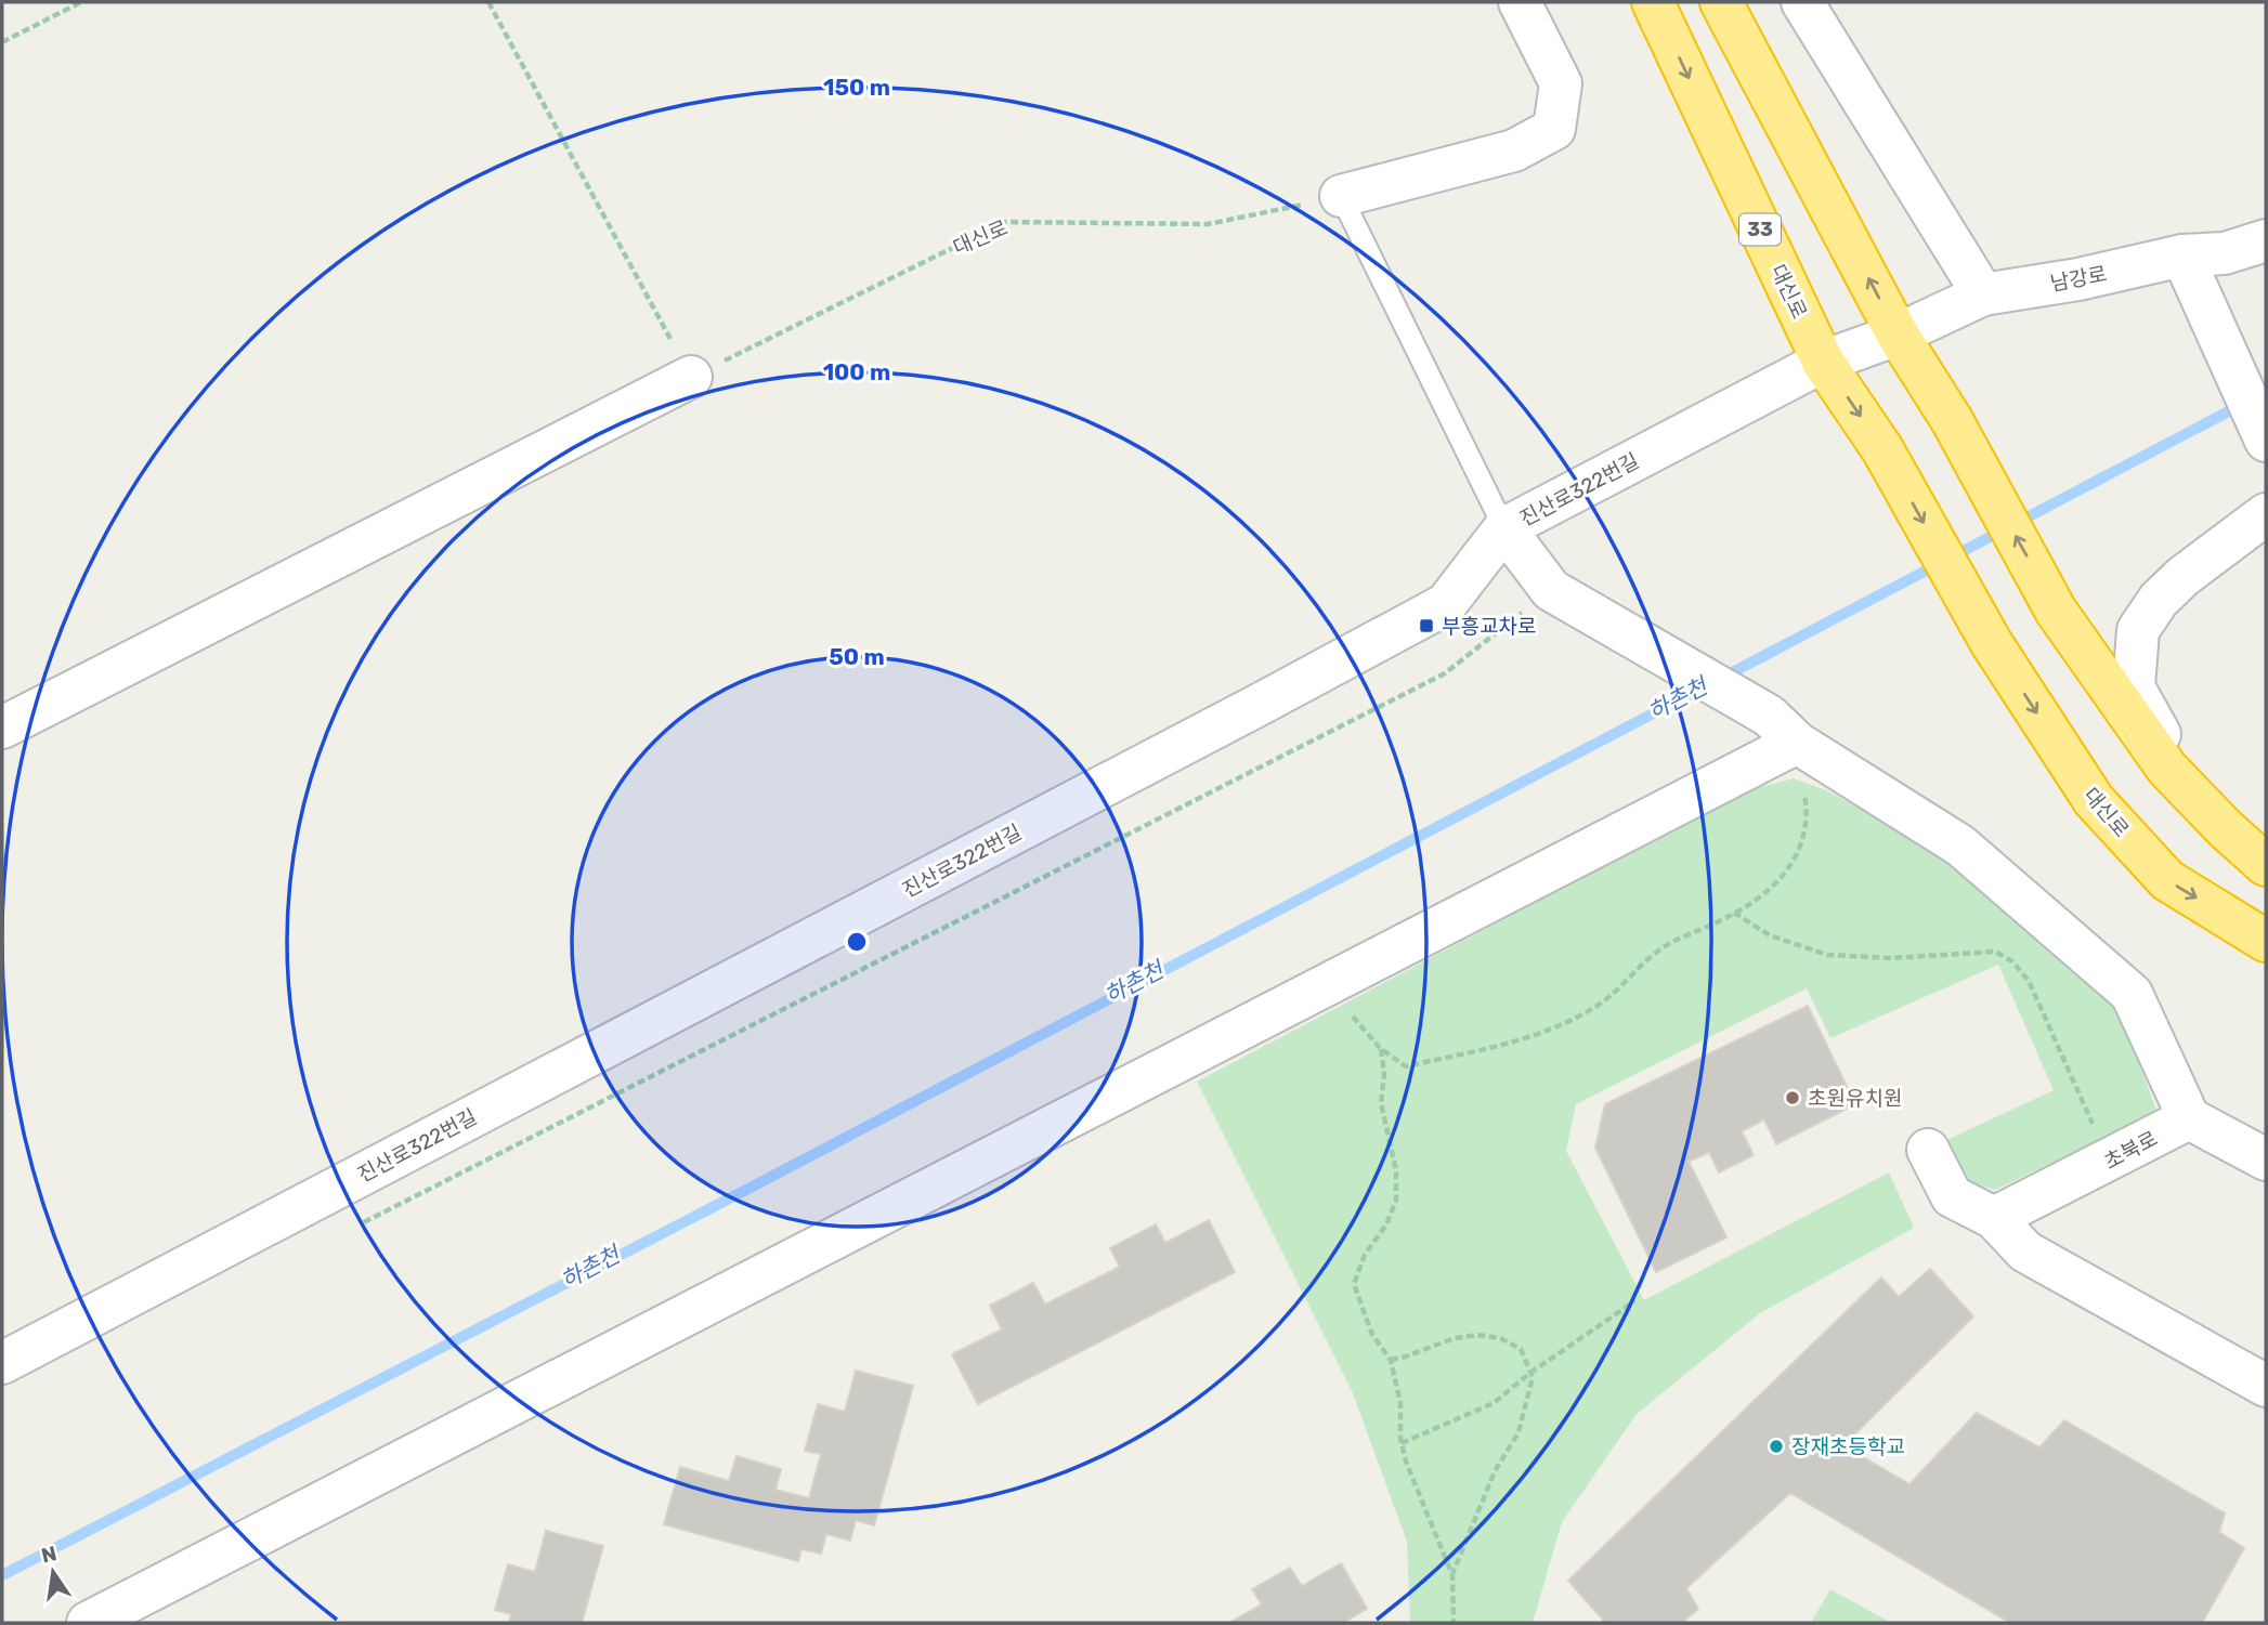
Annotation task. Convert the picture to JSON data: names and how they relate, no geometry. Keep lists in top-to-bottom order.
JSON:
{
  "streets": {
    "highway": ["33", "대신로"],
    "street": ["남강로", "진산로322번길", "초북로"]
  },
  "crossings": [
    ["대신로", "진산로322번길"],
    ["남강로", "진산로322번길"]
  ],
  "one_way": ["대신로"],
  "water": ["하촌천"],
  "places": {
    "transit": ["부흥교차로"],
    "other": ["초원유치원", "장재초등학교"]
  },
  "north": "top",
  "rings": ["150 m", "100 m", "50 m"]
}
